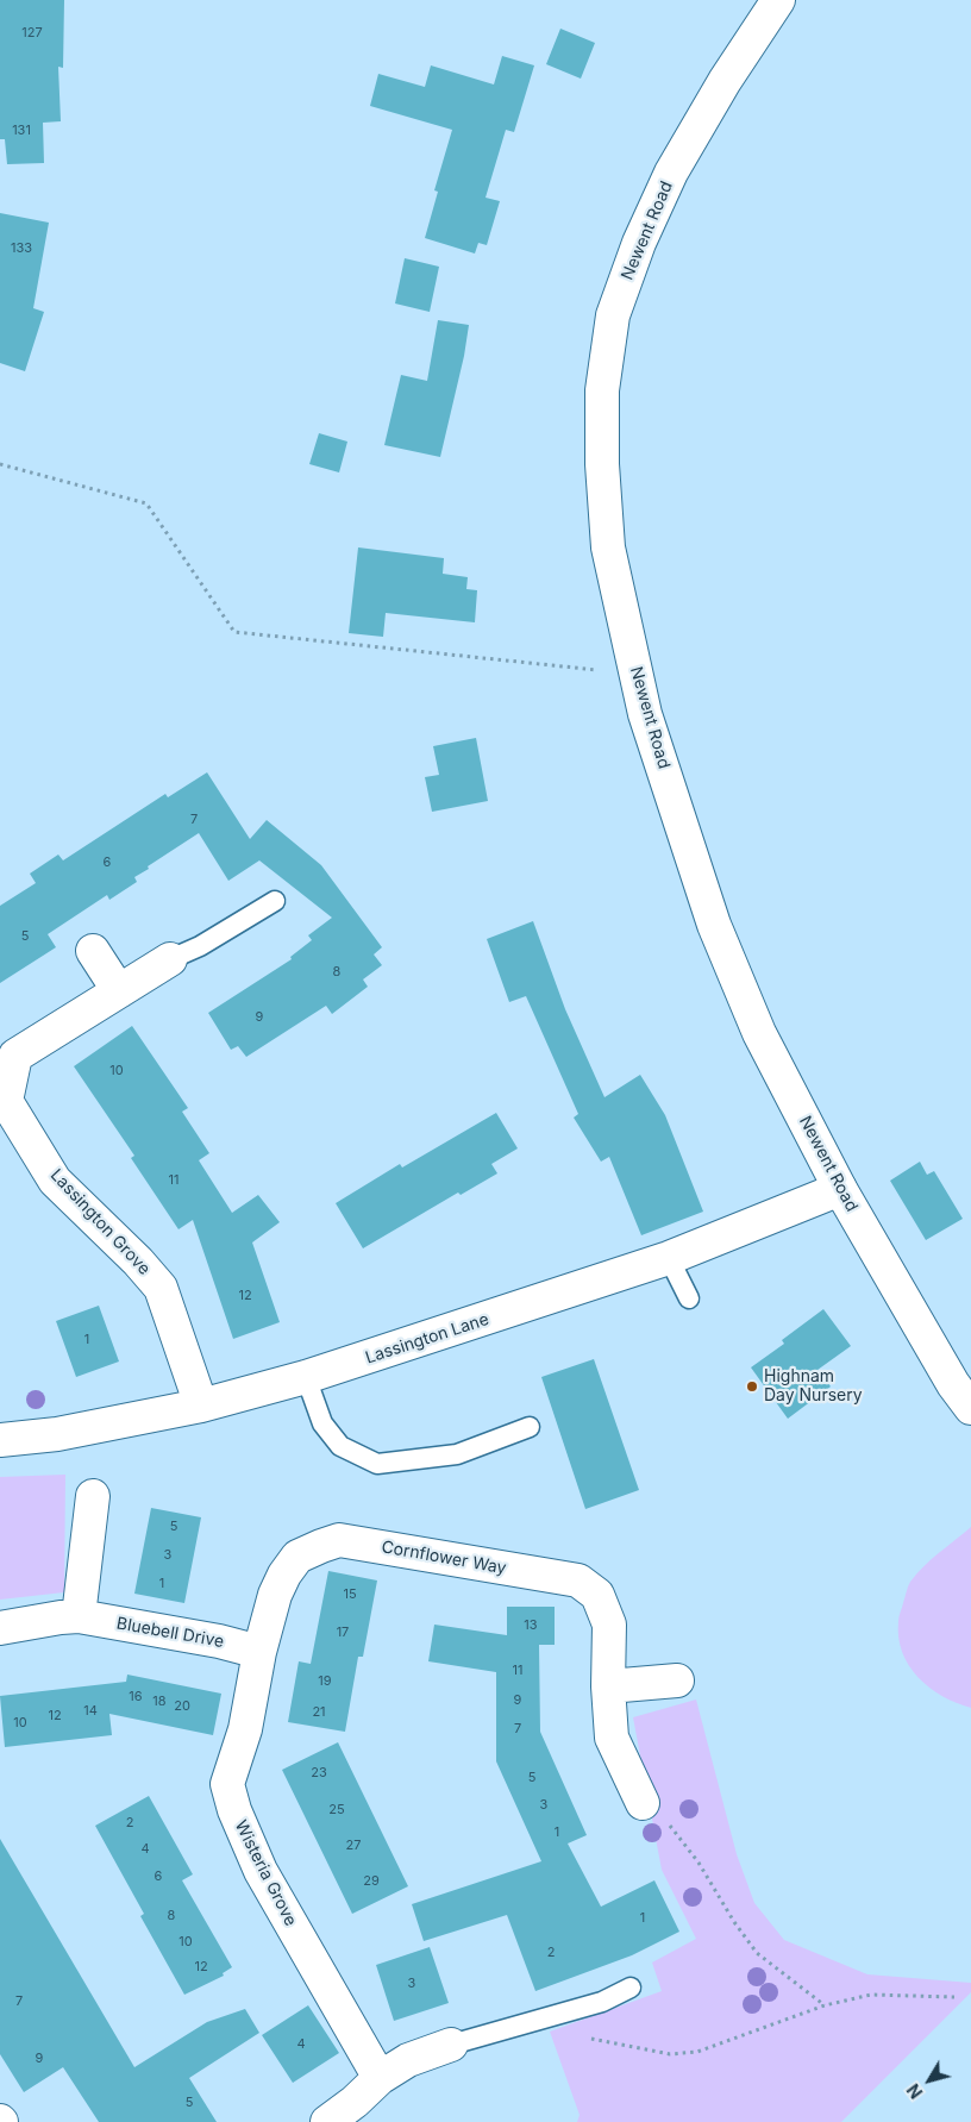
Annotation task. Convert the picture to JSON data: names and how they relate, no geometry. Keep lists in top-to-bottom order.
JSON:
{
  "streets": {
    "street": [
      "Newent Road",
      "Lassington Grove",
      "Lassington Lane",
      "Cornflower Way",
      "Bluebell Drive",
      "Wisteria Grove"
    ]
  },
  "crossings": [
    ["Newent Road", "Lassington Lane"],
    ["Lassington Grove", "Lassington Lane"],
    ["Cornflower Way", "Bluebell Drive"],
    ["Cornflower Way", "Wisteria Grove"],
    ["Bluebell Drive", "Wisteria Grove"]
  ],
  "places": ["Highnam Day Nursery"],
  "house_numbers": [
    "127",
    "131",
    "133",
    "7",
    "6",
    "5",
    "8",
    "9",
    "10",
    "11",
    "12",
    "1",
    "5",
    "3",
    "1",
    "15",
    "13",
    "17",
    "11",
    "19",
    "16",
    "9",
    "18",
    "20",
    "14",
    "21",
    "12",
    "10",
    "7",
    "23",
    "5",
    "3",
    "25",
    "2",
    "1",
    "27",
    "4",
    "6",
    "29",
    "8",
    "1",
    "10",
    "2",
    "12",
    "3",
    "7",
    "4",
    "9",
    "5"
  ],
  "north": "bottom left"
}
